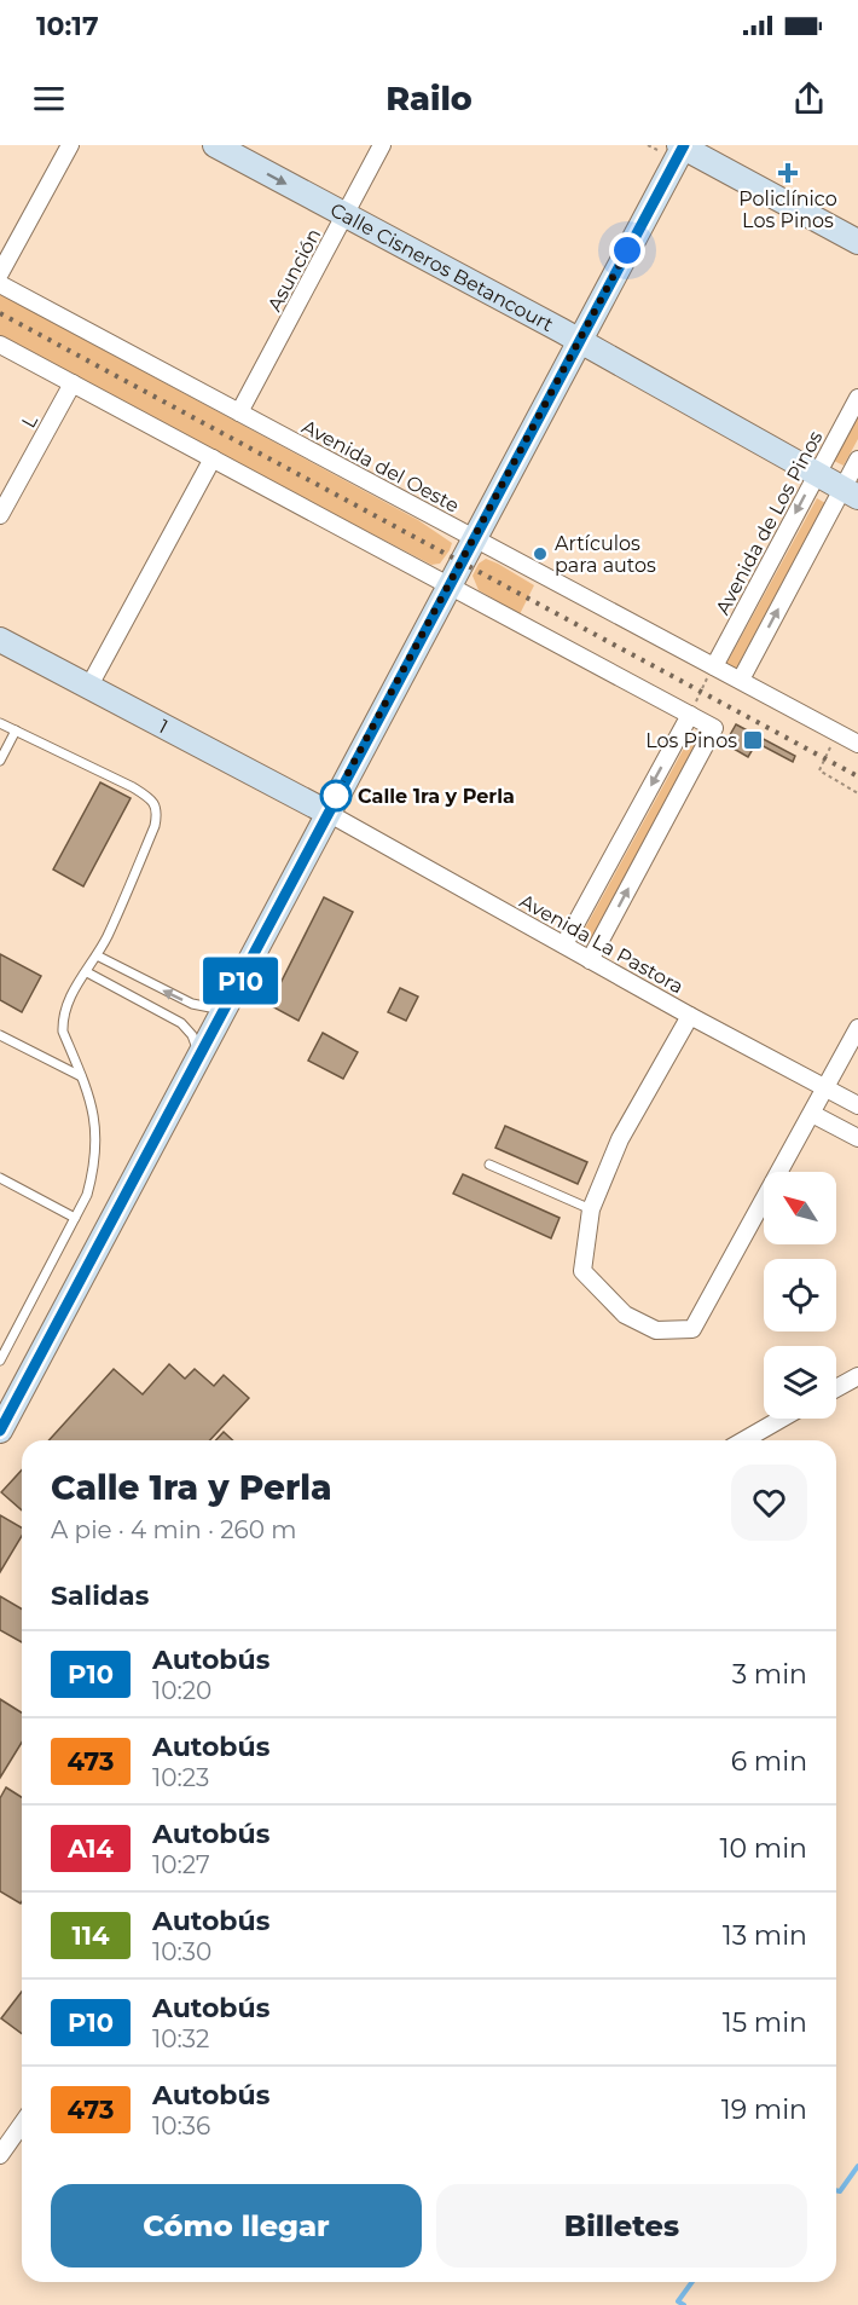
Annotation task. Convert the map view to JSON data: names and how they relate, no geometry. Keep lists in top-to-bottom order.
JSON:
{
  "streets": {
    "main road": ["Calle Cisneros Betancourt", "1"],
    "street": [
      "Asunción",
      "L",
      "Avenida del Oeste",
      "Avenida de Los Pinos",
      "Avenida La Pastora"
    ]
  },
  "crossings": [
    ["Calle Cisneros Betancourt", "Asunción"],
    ["Calle Cisneros Betancourt", "Avenida de Los Pinos"],
    ["Asunción", "Avenida del Oeste"],
    ["Avenida del Oeste", "Avenida de Los Pinos"],
    ["1", "Avenida La Pastora"]
  ],
  "places": {
    "health": ["Policlínico Los Pinos"],
    "other": ["Artículos para autos", "Calle 1ra y Perla"],
    "transit": ["Los Pinos"]
  },
  "lines": ["bus line P10"],
  "north": "top left",
  "page": {
    "status": "10:17",
    "header": "Railo",
    "on_map": "P10",
    "heading": [
      ["Calle 1ra y Perla", "A pie · 4 min · 260 m"],
      "Salidas"
    ],
    "list": [
      {
        "mark": "P10",
        "name": "Autobús",
        "note": "10:20",
        "value": "3 min"
      },
      {
        "mark": "473",
        "name": "Autobús",
        "note": "10:23",
        "value": "6 min"
      },
      {
        "mark": "A14",
        "name": "Autobús",
        "note": "10:27",
        "value": "10 min"
      },
      {
        "mark": "114",
        "name": "Autobús",
        "note": "10:30",
        "value": "13 min"
      },
      {
        "mark": "P10",
        "name": "Autobús",
        "note": "10:32",
        "value": "15 min"
      },
      {
        "mark": "473",
        "name": "Autobús",
        "note": "10:36",
        "value": "19 min"
      }
    ],
    "buttons": ["Cómo llegar", "Billetes"]
  }
}
